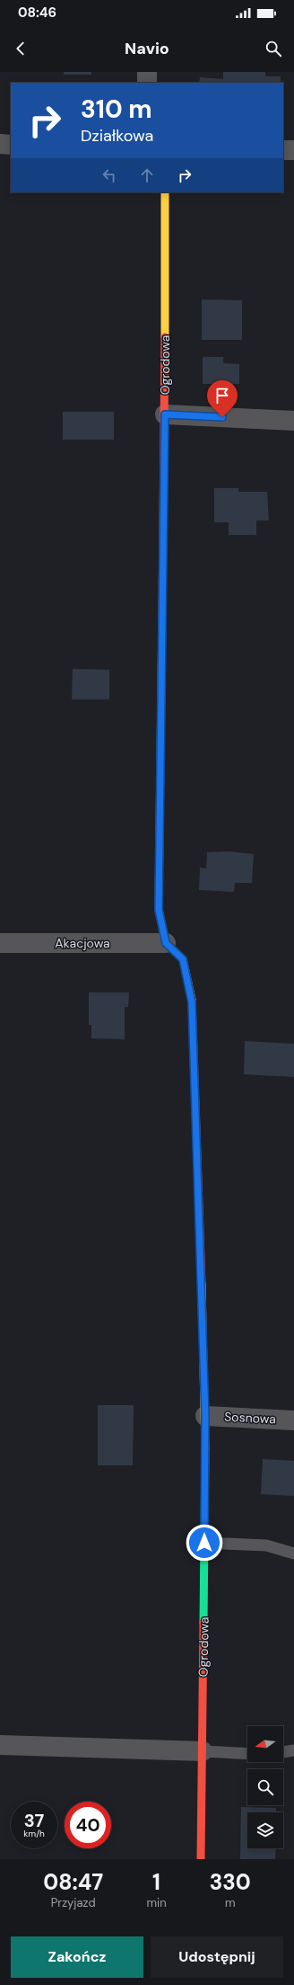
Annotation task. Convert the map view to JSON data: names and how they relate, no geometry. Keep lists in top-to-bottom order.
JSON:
{
  "streets": {
    "street": ["Ogrodowa", "Akacjowa", "Sosnowa"]
  },
  "crossings": [
    ["Ogrodowa", "Akacjowa"],
    ["Ogrodowa", "Sosnowa"]
  ],
  "north": "left",
  "page": {
    "status": "08:46",
    "header": "Navio",
    "turn": ["310 m", "Działkowa"],
    "speed": "37 km/h",
    "limit": "40",
    "eta": [
      "08:47",
      "Przyjazd",
      "1",
      "min",
      "330",
      "m"
    ],
    "buttons": ["Zakończ", "Udostępnij"]
  }
}
